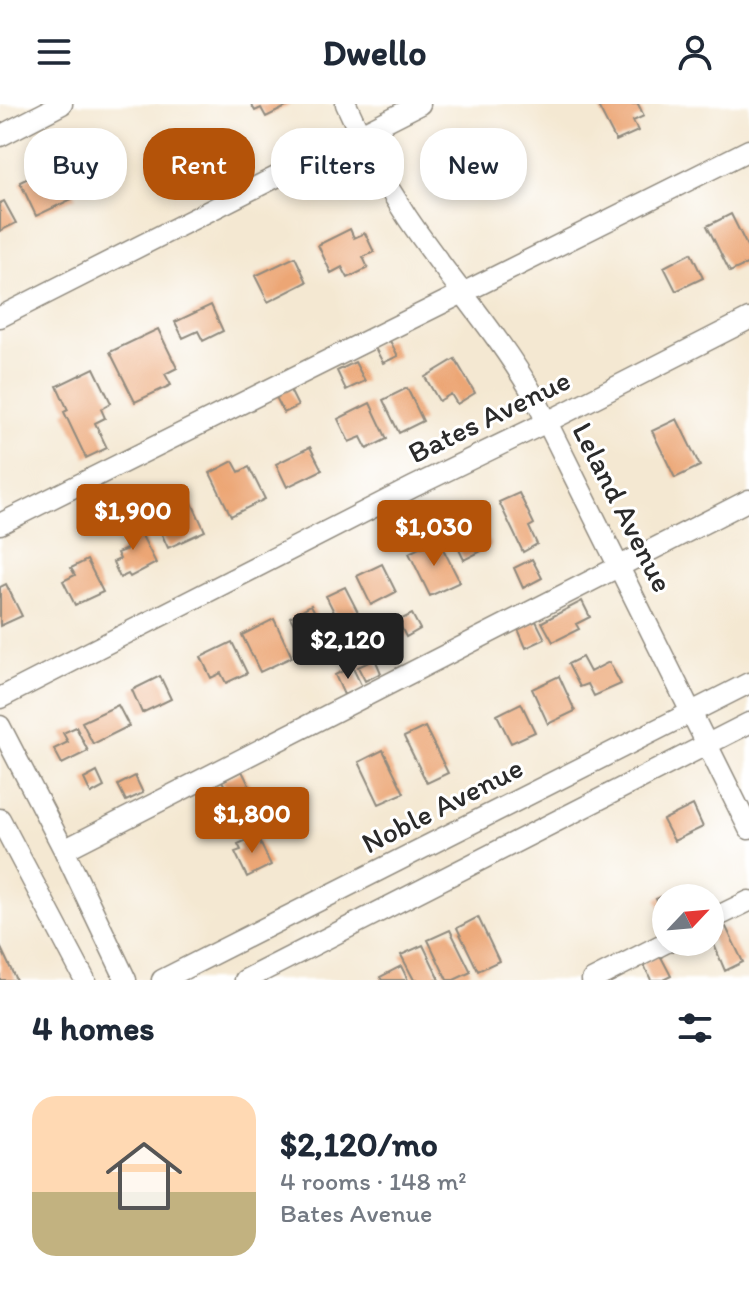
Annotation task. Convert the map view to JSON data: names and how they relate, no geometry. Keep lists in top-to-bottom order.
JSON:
{
  "streets": {
    "street": ["Bates Avenue", "Leland Avenue", "Noble Avenue"]
  },
  "crossings": [
    ["Bates Avenue", "Leland Avenue"],
    ["Leland Avenue", "Noble Avenue"]
  ],
  "north": "top right",
  "page": {
    "header": "Dwello",
    "chip": [
      "Buy",
      "Rent",
      "Filters",
      "New"
    ],
    "price": [
      "$1,900",
      "$1,030",
      "$2,120",
      "$1,800"
    ],
    "heading": "4 homes",
    "list": [
      {
        "name": "$2,120/mo",
        "note": "4 rooms · 148 m² · Bates Avenue"
      }
    ]
  }
}
